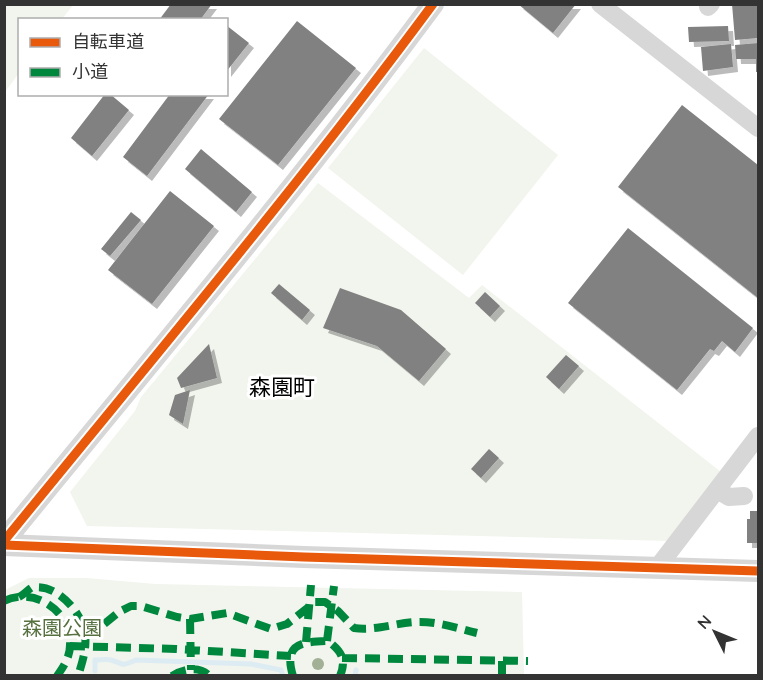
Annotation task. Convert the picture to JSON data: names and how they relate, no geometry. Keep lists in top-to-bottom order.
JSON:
{
  "districts": ["森園町"],
  "parks": ["森園公園"],
  "legend": ["自転車道", "小道"],
  "north": "top left"
}
